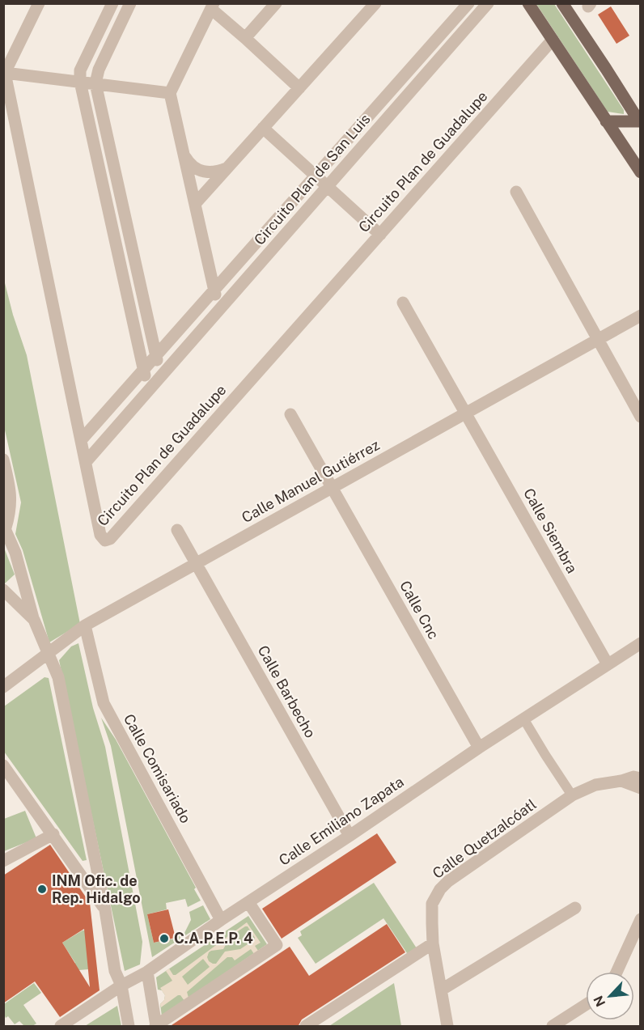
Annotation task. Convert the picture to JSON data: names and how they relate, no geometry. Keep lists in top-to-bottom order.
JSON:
{
  "streets": {
    "street": [
      "Circuito Plan de Guadalupe",
      "Circuito Plan de San Luis",
      "Calle Manuel Gutiérrez",
      "Calle Siembra",
      "Calle Cnc",
      "Calle Barbecho",
      "Calle Comisariado",
      "Calle Emiliano Zapata",
      "Calle Quetzalcóatl"
    ]
  },
  "crossings": [
    ["Circuito Plan de Guadalupe", "Circuito Plan de San Luis"],
    ["Calle Manuel Gutiérrez", "Calle Siembra"],
    ["Calle Manuel Gutiérrez", "Calle Cnc"],
    ["Calle Manuel Gutiérrez", "Calle Barbecho"],
    ["Calle Manuel Gutiérrez", "Calle Comisariado"],
    ["Calle Siembra", "Calle Emiliano Zapata"],
    ["Calle Cnc", "Calle Emiliano Zapata"],
    ["Calle Barbecho", "Calle Emiliano Zapata"],
    ["Calle Comisariado", "Calle Emiliano Zapata"]
  ],
  "places": ["INM Ofic. de Rep. Hidalgo", "C.A.P.E.P. 4"],
  "north": "bottom left"
}
